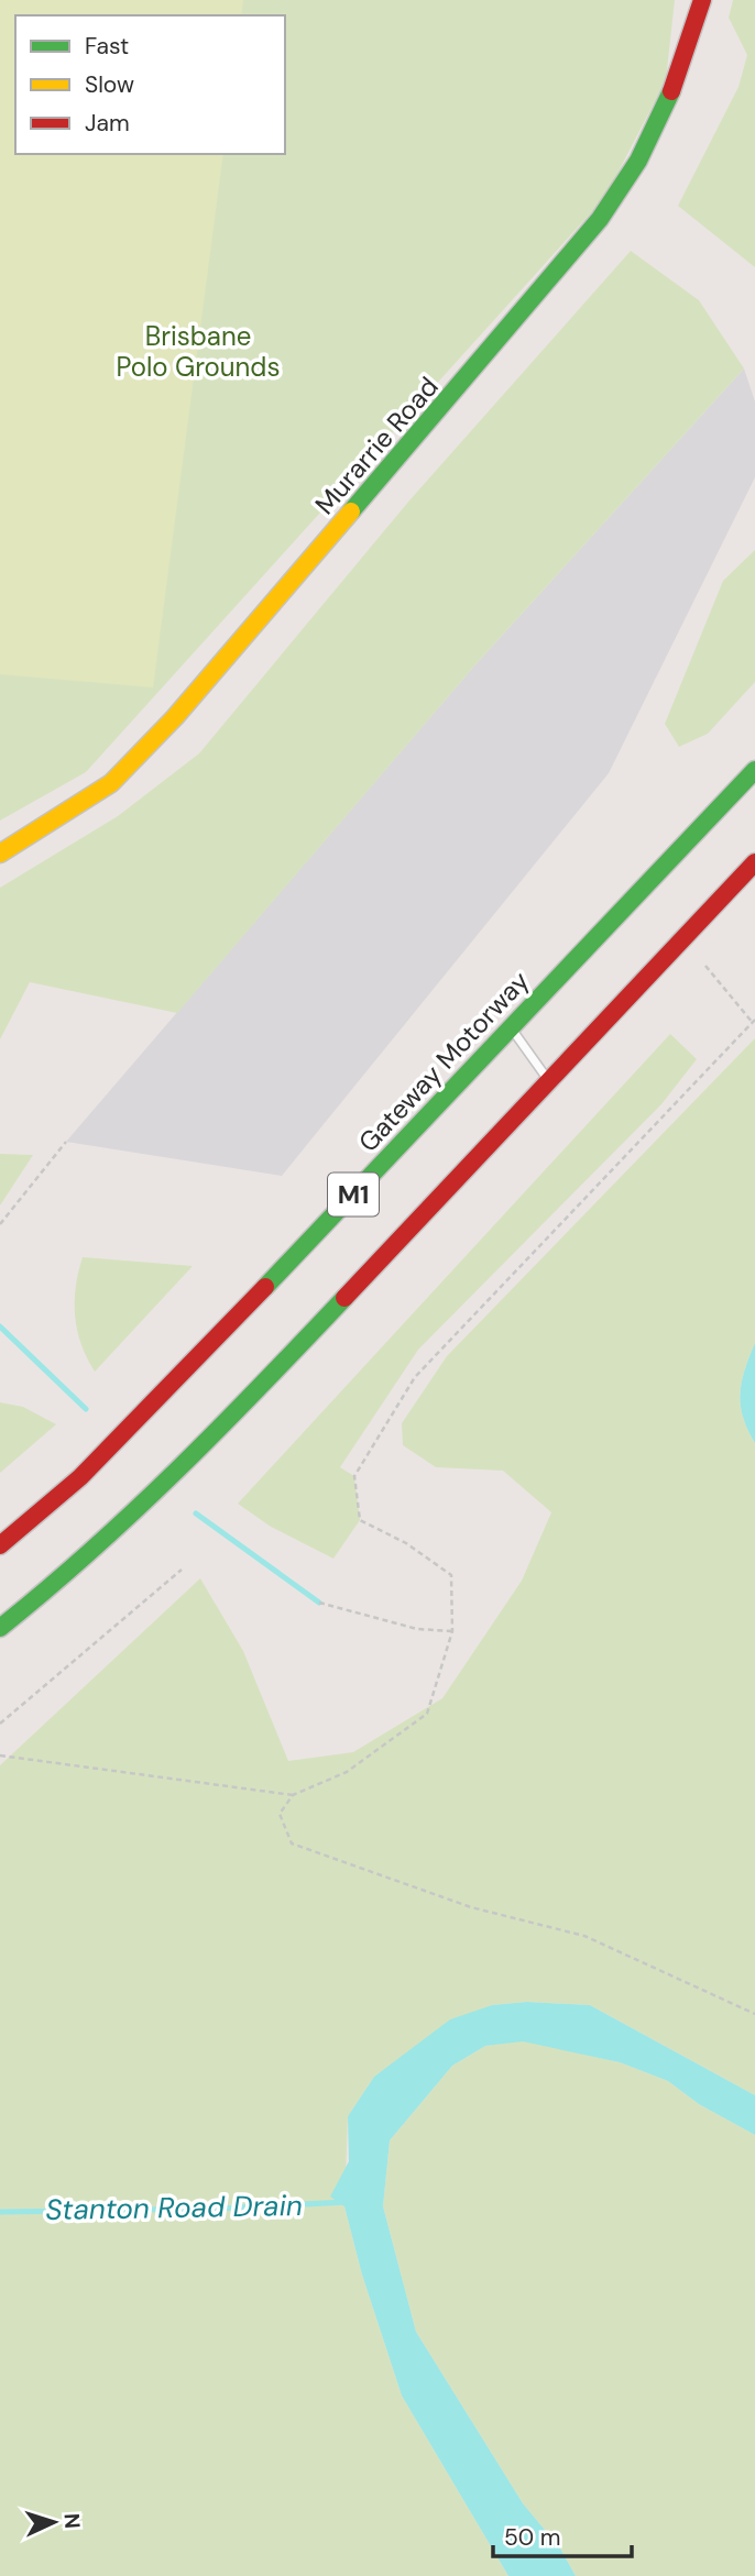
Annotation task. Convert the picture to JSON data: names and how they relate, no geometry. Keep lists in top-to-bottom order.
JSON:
{
  "streets": {
    "main road": ["Murarrie Road", "Gateway Motorway", "M1"]
  },
  "water": ["Stanton Road Drain"],
  "parks": ["Brisbane Polo Grounds"],
  "legend": ["Fast", "Slow", "Jam"],
  "scale_bar": "50 m",
  "north": "right"
}
